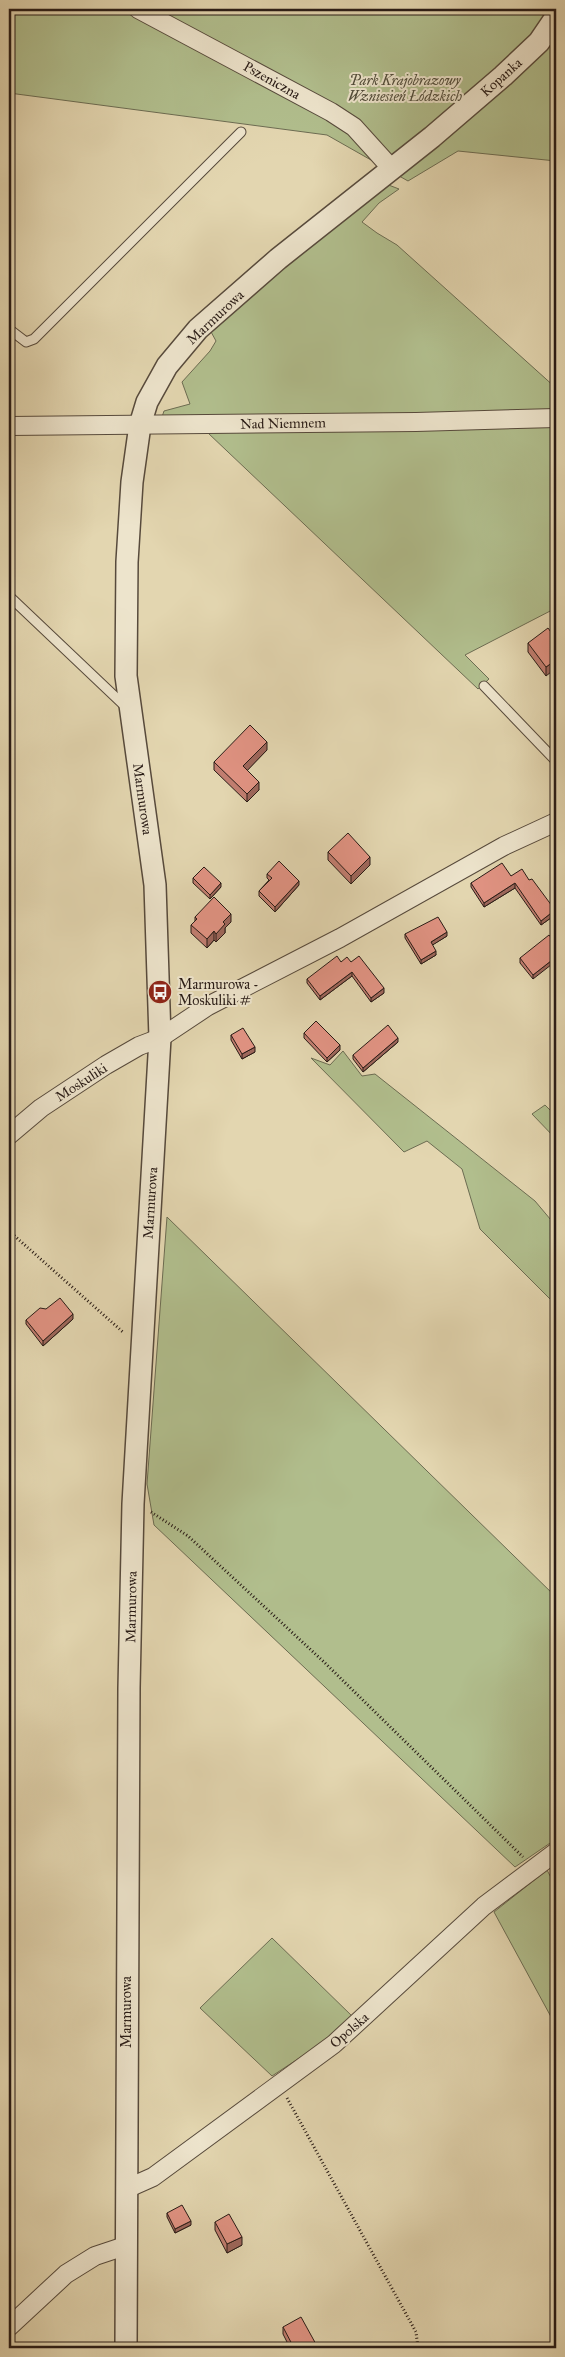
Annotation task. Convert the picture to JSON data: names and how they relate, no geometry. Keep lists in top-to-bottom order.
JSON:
{
  "streets": {
    "street": [
      "Kopanka",
      "Pszeniczna",
      "Marmurowa",
      "Nad Niemnem",
      "Moskuliki",
      "Opolska"
    ]
  },
  "crossings": [
    ["Kopanka", "Pszeniczna"],
    ["Kopanka", "Marmurowa"],
    ["Pszeniczna", "Marmurowa"],
    ["Marmurowa", "Nad Niemnem"],
    ["Marmurowa", "Moskuliki"],
    ["Marmurowa", "Opolska"]
  ],
  "parks": ["Park Krajobrazowy Wzniesień Łódzkich"],
  "places": {
    "bus stop": ["Marmurowa - Moskuliki #"]
  }
}
